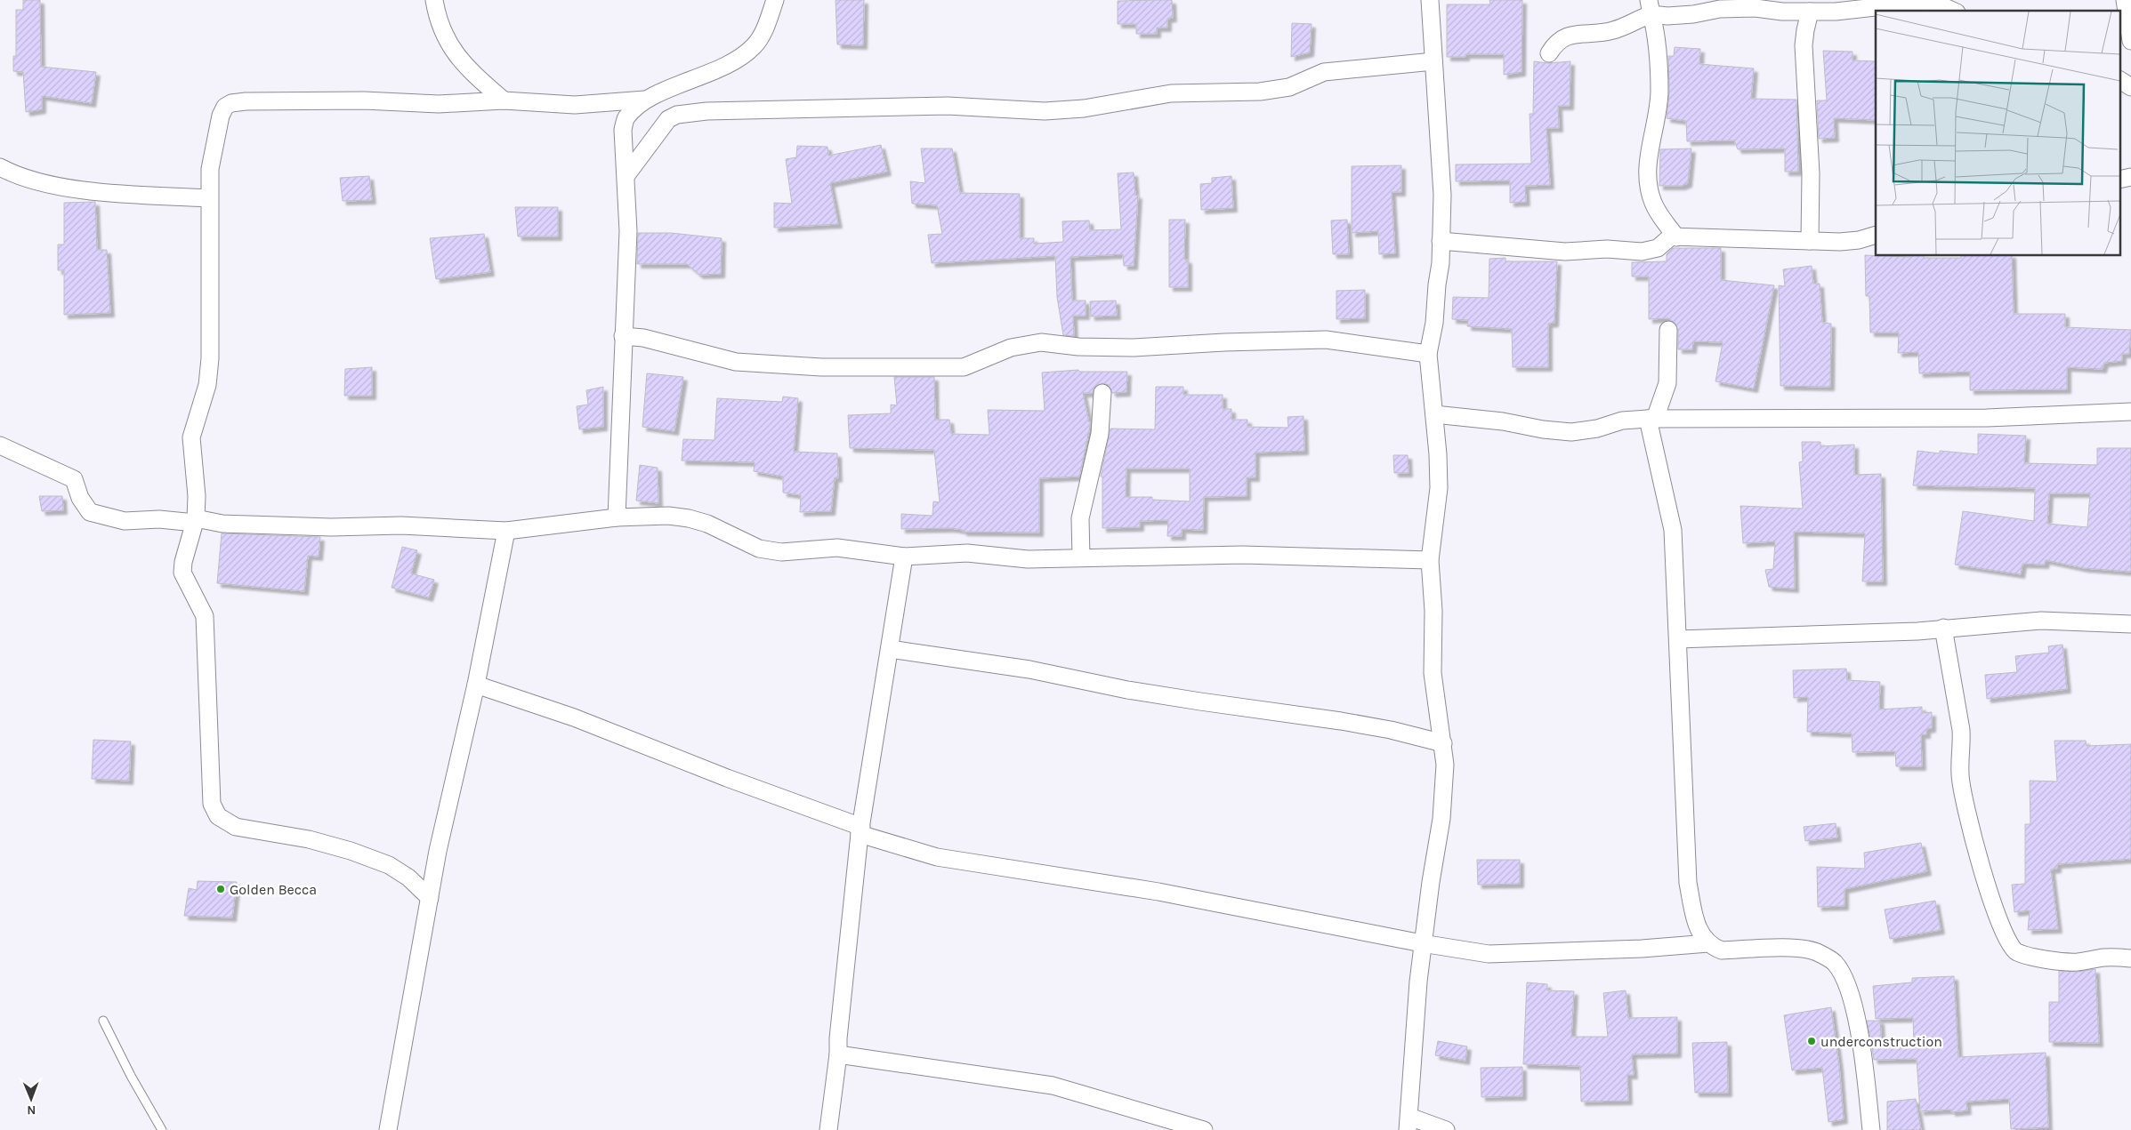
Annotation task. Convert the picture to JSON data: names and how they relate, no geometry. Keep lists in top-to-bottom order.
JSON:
{
  "places": ["Golden Becca", "underconstruction"],
  "north": "bottom"
}
